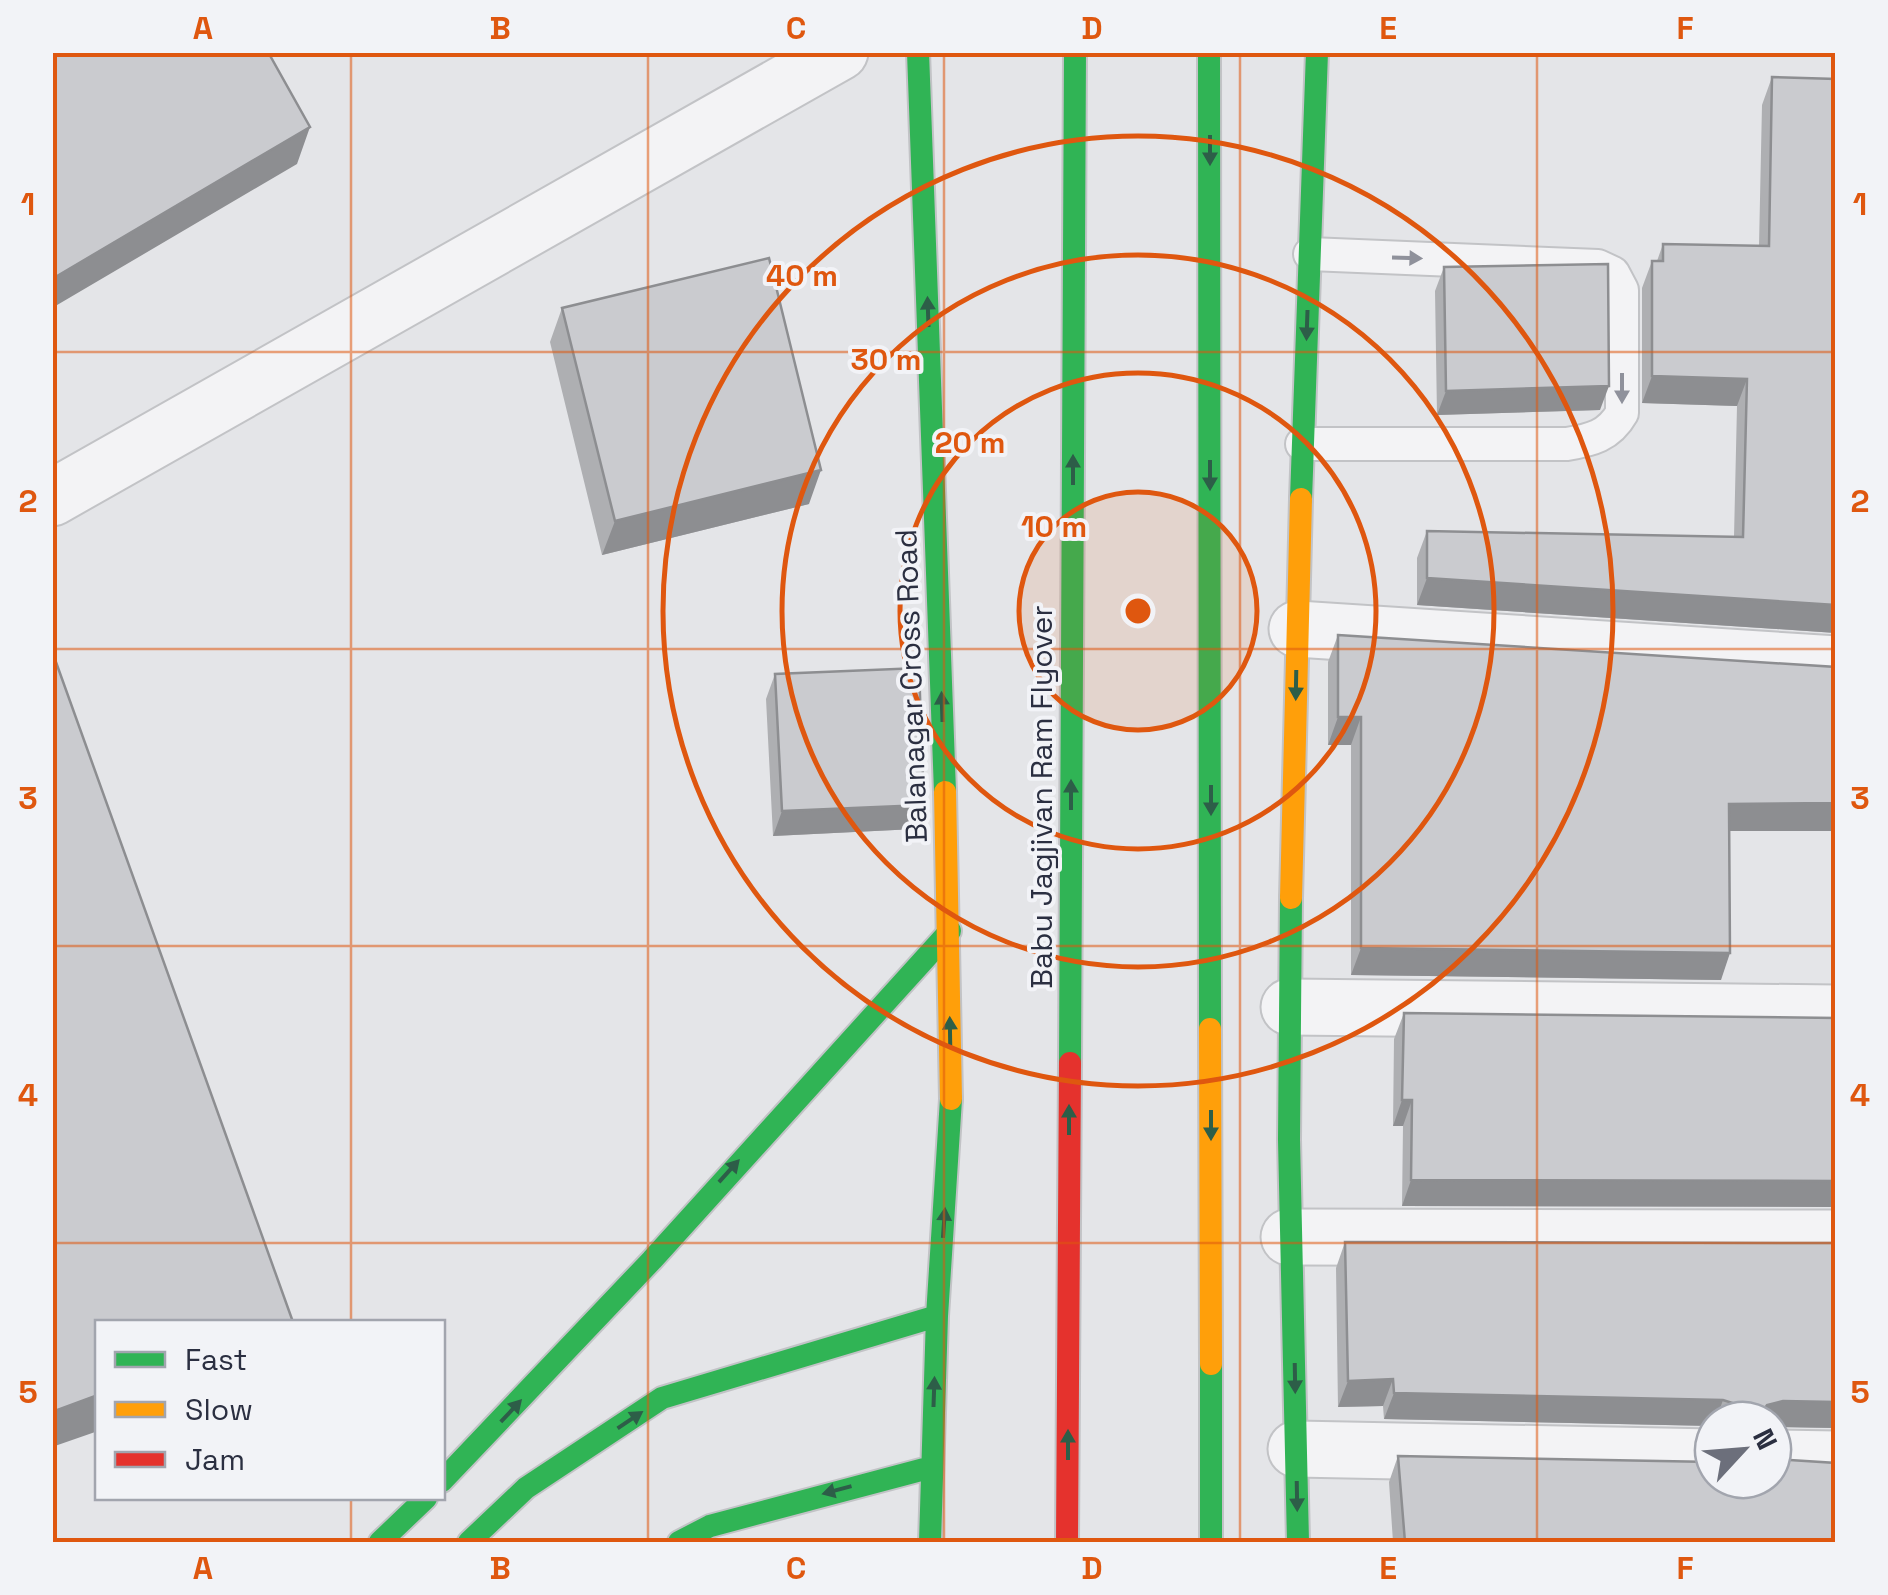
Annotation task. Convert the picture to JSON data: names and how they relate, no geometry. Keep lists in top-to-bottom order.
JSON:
{
  "streets": {
    "main road": ["Balanagar Cross Road", "Babu Jagjivan Ram Flyover"]
  },
  "one_way": ["Balanagar Cross Road"],
  "legend": ["Fast", "Slow", "Jam"],
  "north": "top right",
  "grid": {
    "columns": [
      "A",
      "B",
      "C",
      "D",
      "E",
      "F"
    ],
    "rows": [
      "1",
      "2",
      "3",
      "4",
      "5"
    ]
  },
  "rings": [
    "40 m",
    "30 m",
    "20 m",
    "10 m"
  ]
}
